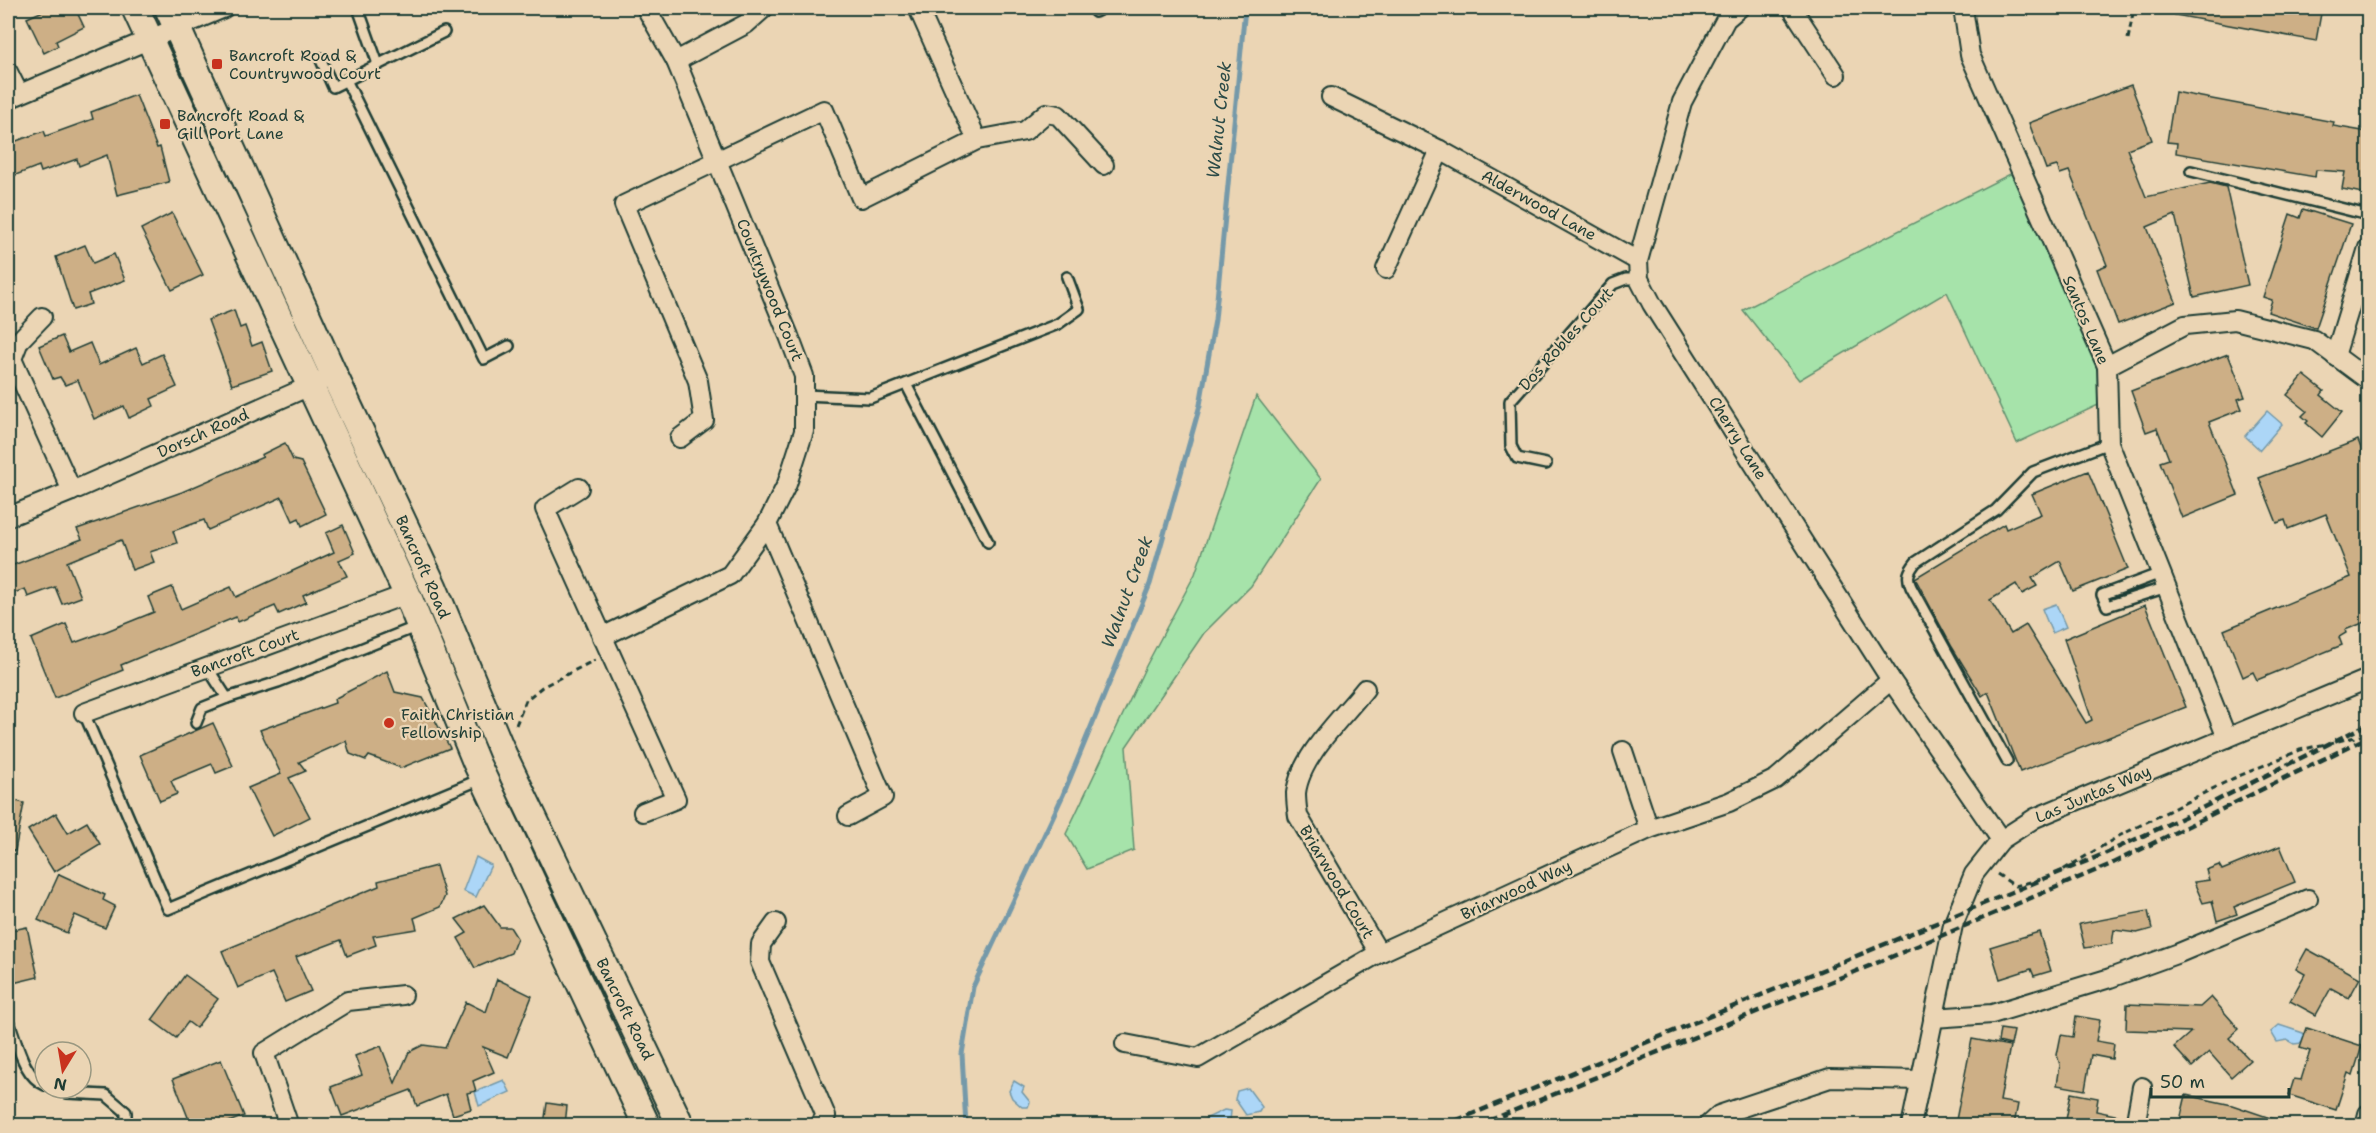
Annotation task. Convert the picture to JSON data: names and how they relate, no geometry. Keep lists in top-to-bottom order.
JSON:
{
  "streets": {
    "street": [
      "Alderwood Lane",
      "Countrywood Court",
      "Santos Lane",
      "Dorsch Road",
      "Cherry Lane",
      "Bancroft Road",
      "Bancroft Court",
      "Las Juntas Way",
      "Briarwood Court",
      "Briarwood Way"
    ],
    "lane": ["Dos Robles Court"]
  },
  "crossings": [
    ["Alderwood Lane", "Dos Robles Court"],
    ["Alderwood Lane", "Cherry Lane"],
    ["Santos Lane", "Las Juntas Way"],
    ["Dos Robles Court", "Cherry Lane"],
    ["Dorsch Road", "Bancroft Road"],
    ["Cherry Lane", "Las Juntas Way"],
    ["Cherry Lane", "Briarwood Way"],
    ["Bancroft Road", "Bancroft Court"],
    ["Briarwood Court", "Briarwood Way"]
  ],
  "water": ["Walnut Creek"],
  "places": {
    "transit": ["Bancroft Road & Countrywood Court", "Bancroft Road & Gill Port Lane"],
    "other": ["Faith Christian Fellowship"]
  },
  "scale_bar": "50 m",
  "north": "bottom"
}
